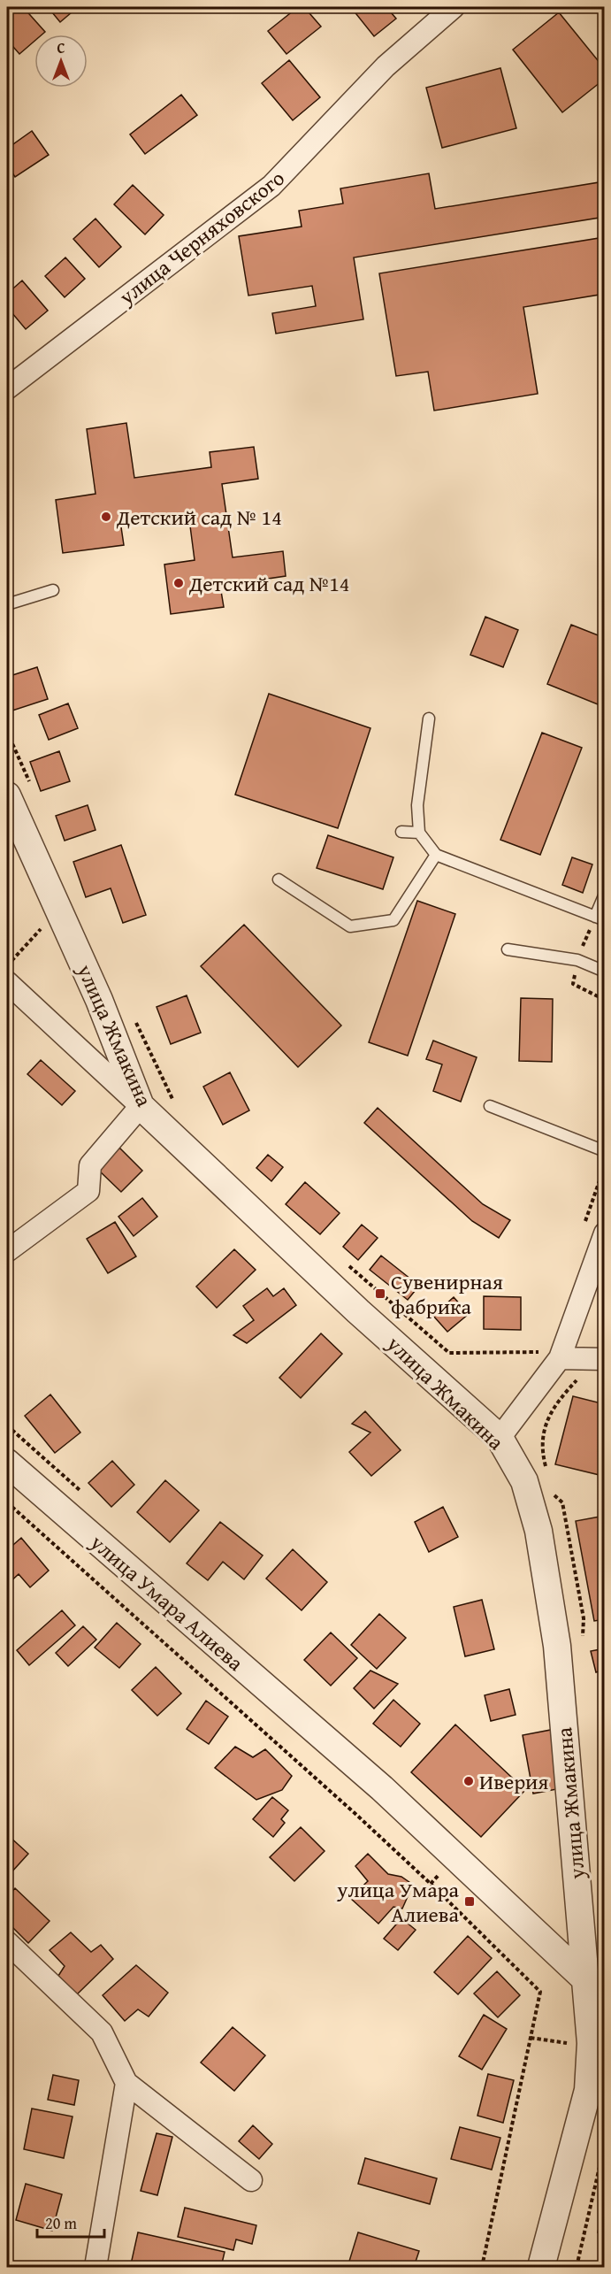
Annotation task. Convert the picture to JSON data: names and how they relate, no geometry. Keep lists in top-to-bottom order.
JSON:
{
  "streets": {
    "street": ["улица Черняховского", "улица Жмакина", "улица Умара Алиева"]
  },
  "crossings": [
    ["улица Жмакина", "улица Умара Алиева"]
  ],
  "places": {
    "other": ["Детский сад № 14", "Детский сад №14", "Иверия"],
    "transit": ["Сувенирная фабрика", "улица Умара Алиева"]
  },
  "scale_bar": "20 m",
  "north": "top"
}
